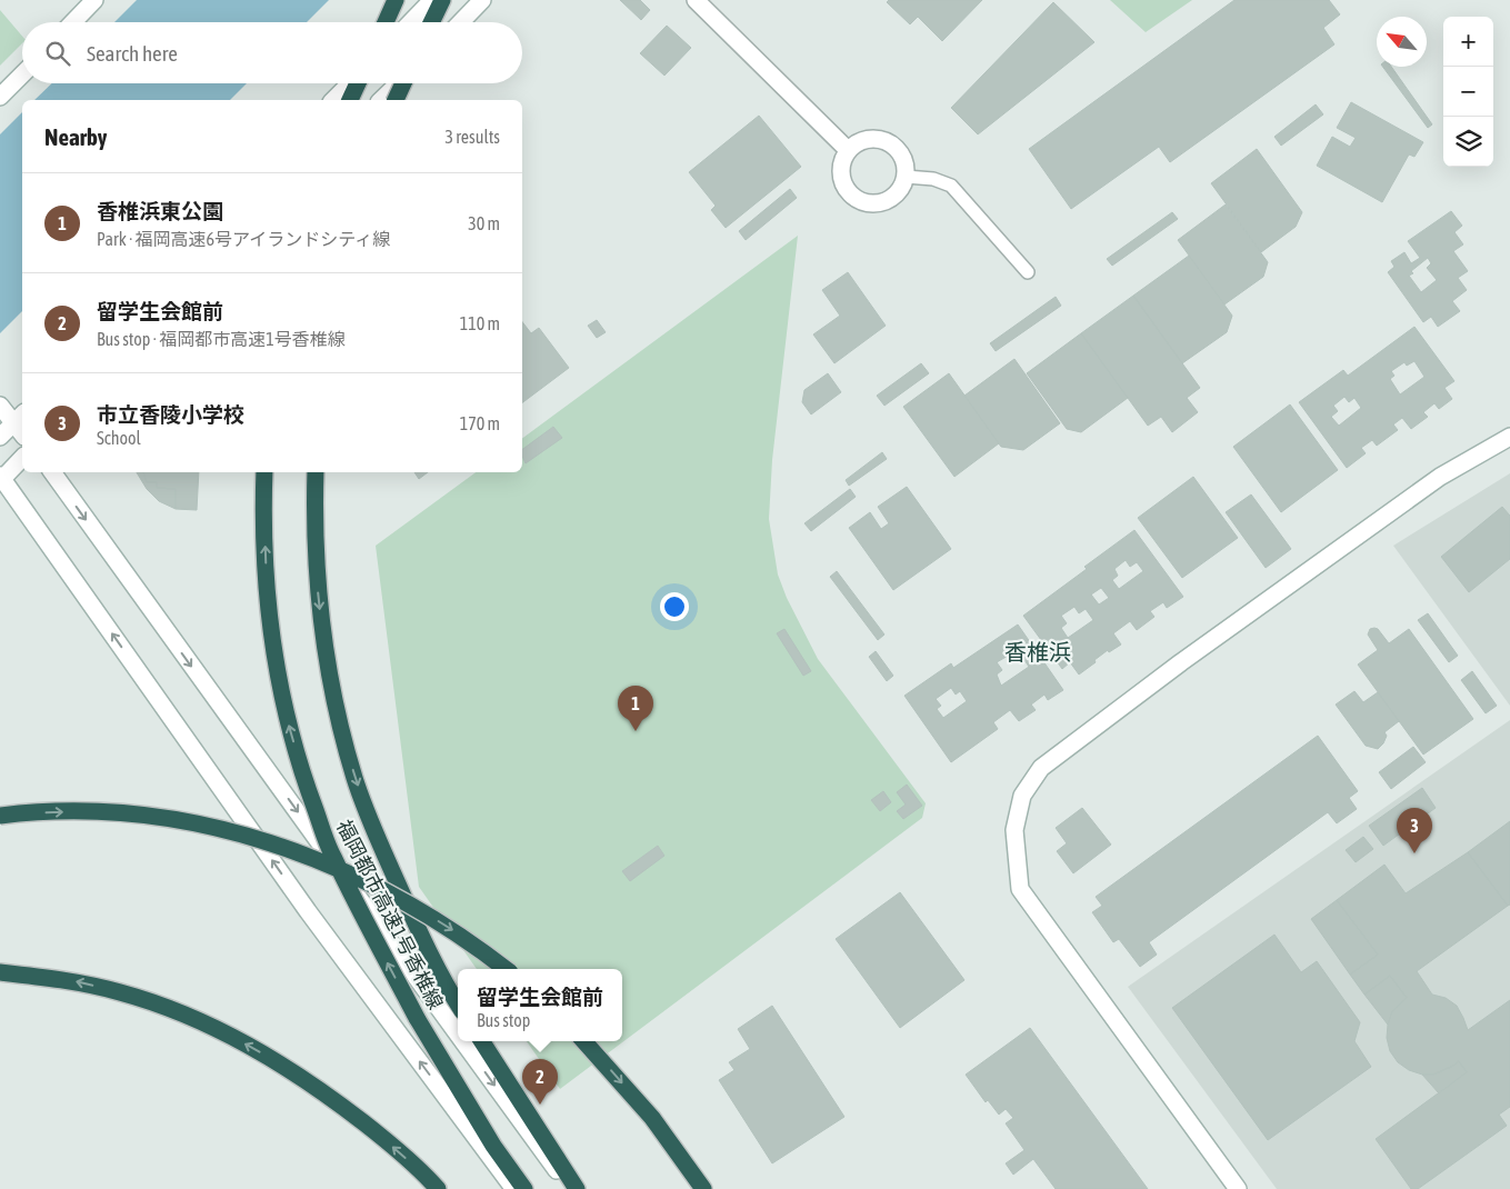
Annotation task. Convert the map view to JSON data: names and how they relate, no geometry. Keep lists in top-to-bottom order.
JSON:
{
  "streets": {
    "highway": ["福岡都市高速1号香椎線"]
  },
  "districts": ["香椎浜"],
  "north": "top left",
  "page": {
    "map_buttons": ["+", "−"],
    "search": "Search here",
    "heading": ["Nearby", "3 results"],
    "list": [
      {
        "mark": "1",
        "name": "香椎浜東公園",
        "note": "Park · 福岡高速6号アイランドシティ線",
        "value": "30 m"
      },
      {
        "mark": "2",
        "name": "留学生会館前",
        "note": "Bus stop · 福岡都市高速1号香椎線",
        "value": "110 m"
      },
      {
        "mark": "3",
        "name": "市立香陵小学校",
        "note": "School",
        "value": "170 m"
      }
    ],
    "pins": ["1", "3", "2"],
    "popup": ["留学生会館前", "Bus stop"]
  }
}
